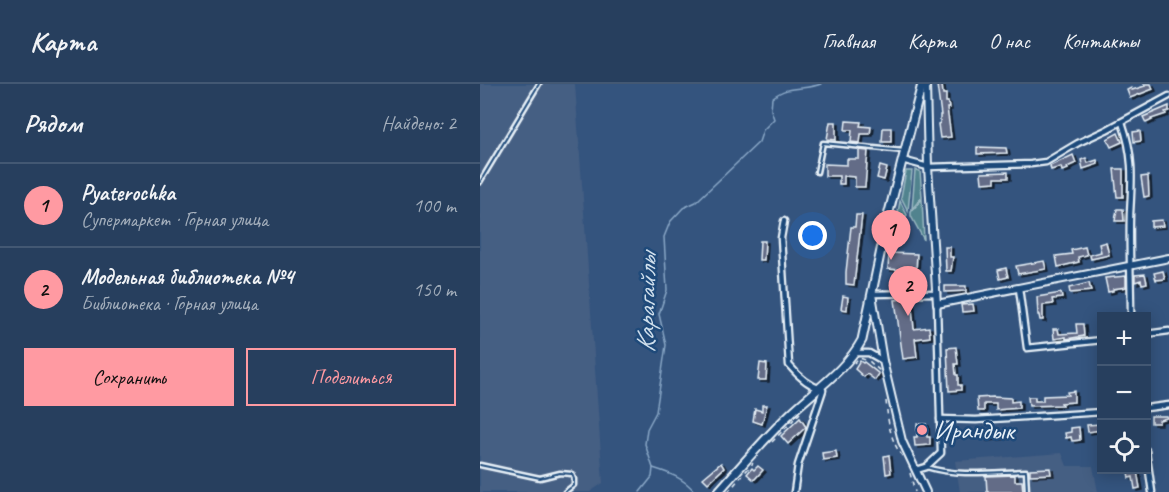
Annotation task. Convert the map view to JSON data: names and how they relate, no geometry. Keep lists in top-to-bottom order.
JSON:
{
  "water": ["Карагайлы"],
  "places": ["Ирандык"],
  "page": {
    "header": "Карта",
    "nav": [
      "Главная",
      "Карта",
      "О нас",
      "Контакты"
    ],
    "heading": ["Рядом", "Найдено: 2"],
    "list": [
      {
        "mark": "1",
        "name": "Pyaterochka",
        "note": "Супермаркет · Горная улица",
        "value": "100 m"
      },
      {
        "mark": "2",
        "name": "Модельная библиотека №4",
        "note": "Библиотека · Горная улица",
        "value": "150 m"
      }
    ],
    "pins": ["1", "2"],
    "map_buttons": ["+", "−"],
    "buttons": ["Сохранить", "Поделиться"]
  }
}
